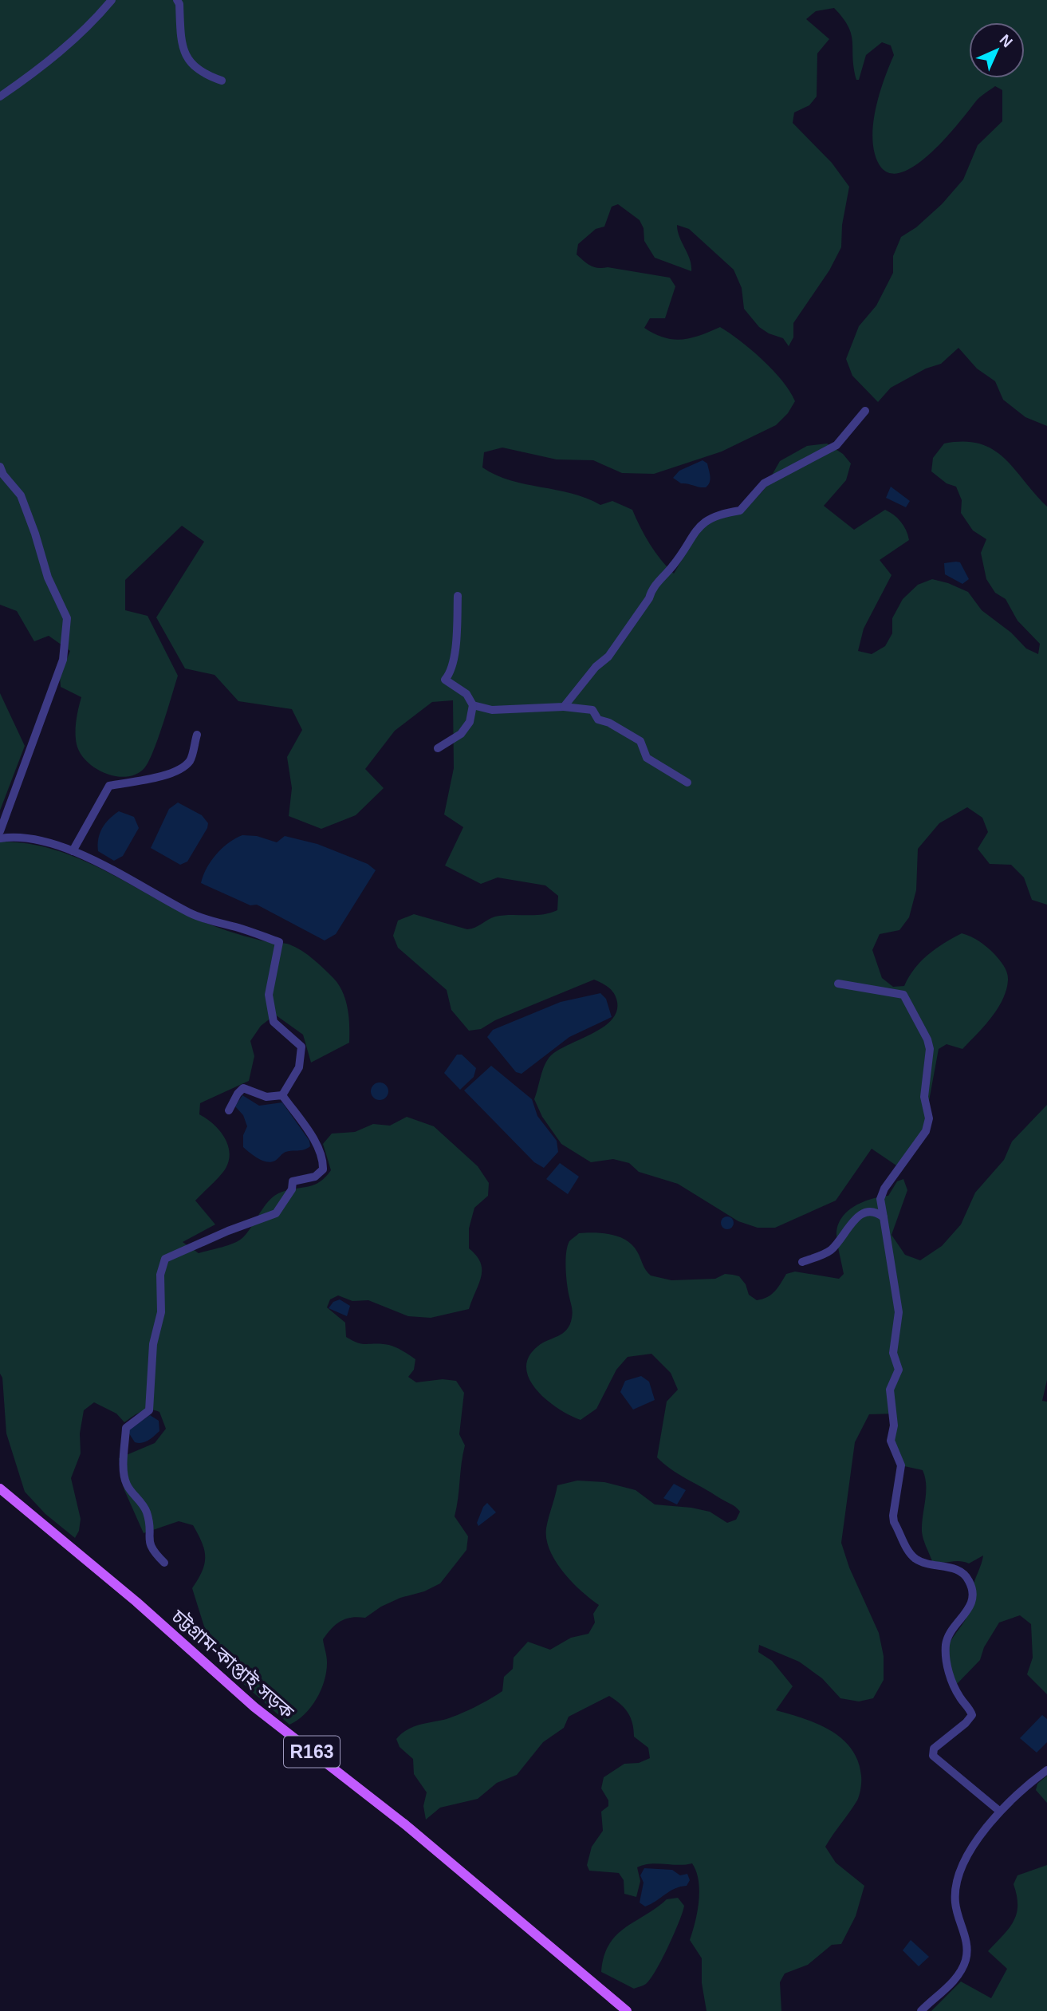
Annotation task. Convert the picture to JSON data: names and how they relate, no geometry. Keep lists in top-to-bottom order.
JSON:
{
  "streets": {
    "main road": ["চট্টগ্রাম-কাপ্তাই সড়ক", "R163"]
  },
  "north": "top right"
}
